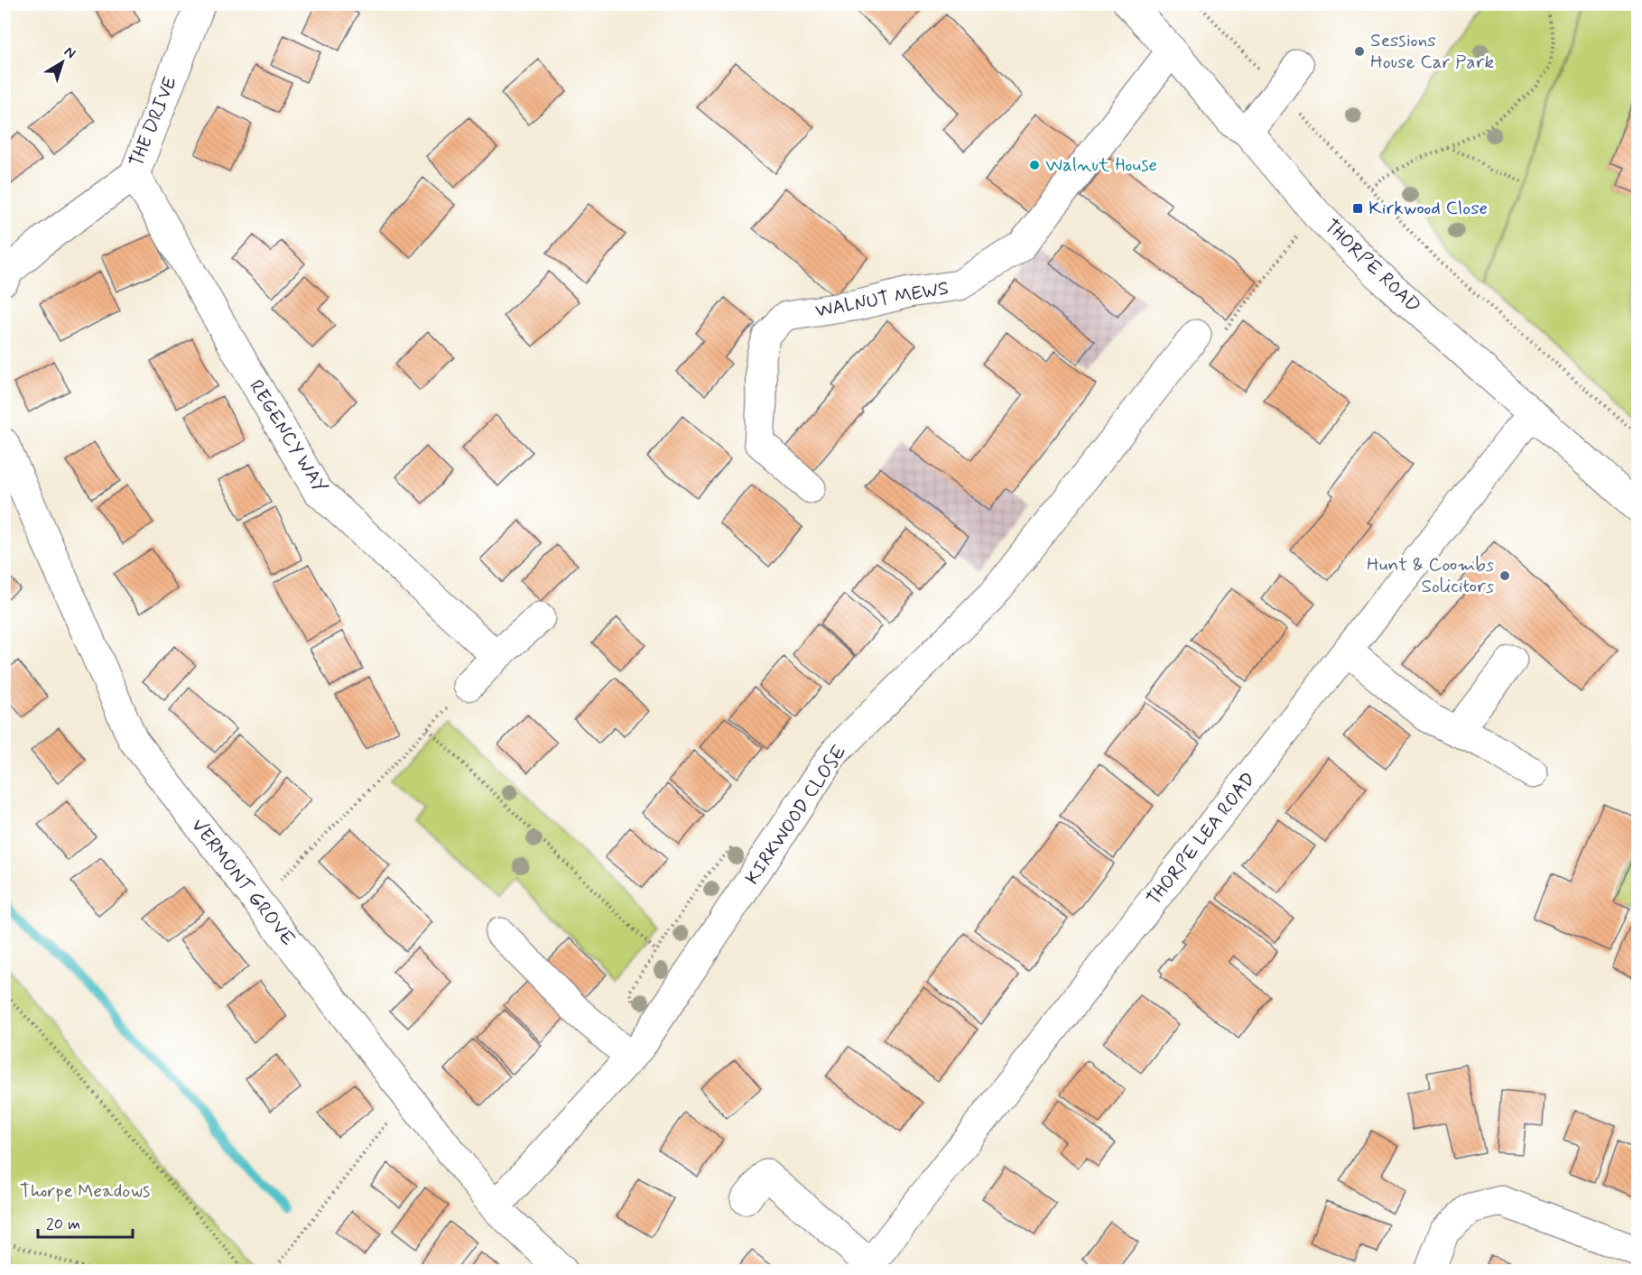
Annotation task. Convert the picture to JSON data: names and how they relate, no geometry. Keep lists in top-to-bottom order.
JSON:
{
  "streets": {
    "street": [
      "THE DRIVE",
      "THORPE ROAD",
      "WALNUT MEWS",
      "REGENCY WAY",
      "KIRKWOOD CLOSE",
      "THORPE LEA ROAD",
      "VERMONT GROVE"
    ]
  },
  "crossings": [
    ["THE DRIVE", "REGENCY WAY"],
    ["THORPE ROAD", "WALNUT MEWS"],
    ["THORPE ROAD", "THORPE LEA ROAD"],
    ["KIRKWOOD CLOSE", "VERMONT GROVE"]
  ],
  "parks": ["Thorpe Meadows"],
  "places": {
    "other": ["Sessions House Car Park", "Walnut House", "Hunt & Coombs Solicitors"],
    "transit": ["Kirkwood Close"]
  },
  "scale_bar": "20 m",
  "north": "top right"
}
